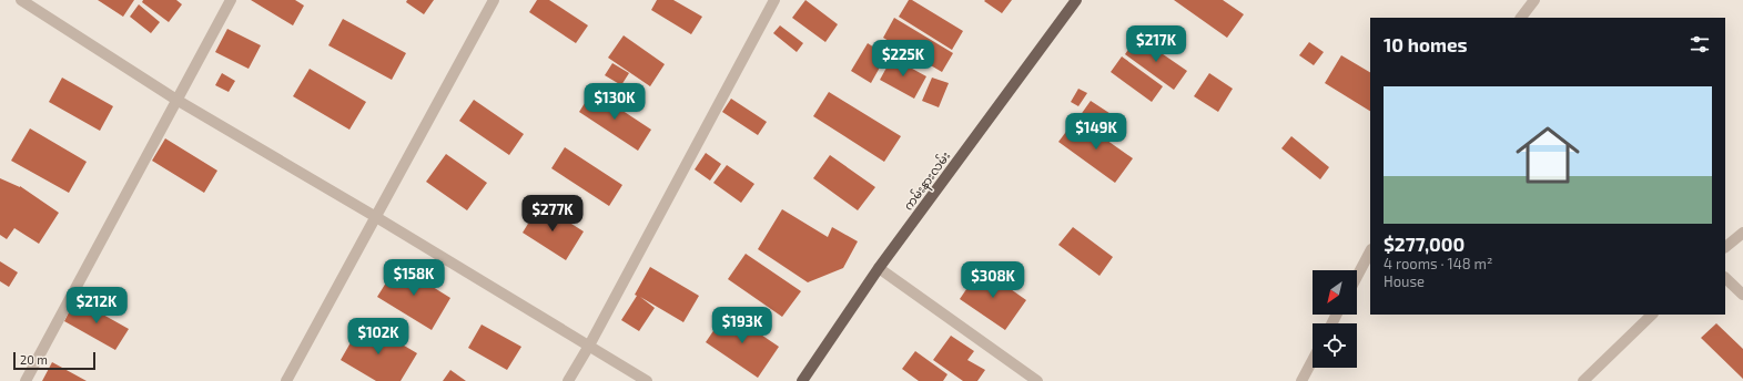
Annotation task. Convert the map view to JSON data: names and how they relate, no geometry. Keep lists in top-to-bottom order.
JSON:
{
  "streets": {
    "main road": ["ကမ်းနားလမ်း"]
  },
  "scale_bar": "20 m",
  "north": "bottom left",
  "page": {
    "heading": "10 homes",
    "price": [
      "$217K",
      "$225K",
      "$130K",
      "$149K",
      "$277K",
      "$158K",
      "$308K",
      "$212K",
      "$193K",
      "$102K"
    ],
    "list": [
      {
        "name": "$277,000",
        "note": "4 rooms · 148 m² · House"
      }
    ],
    "scale": "20 m"
  }
}
